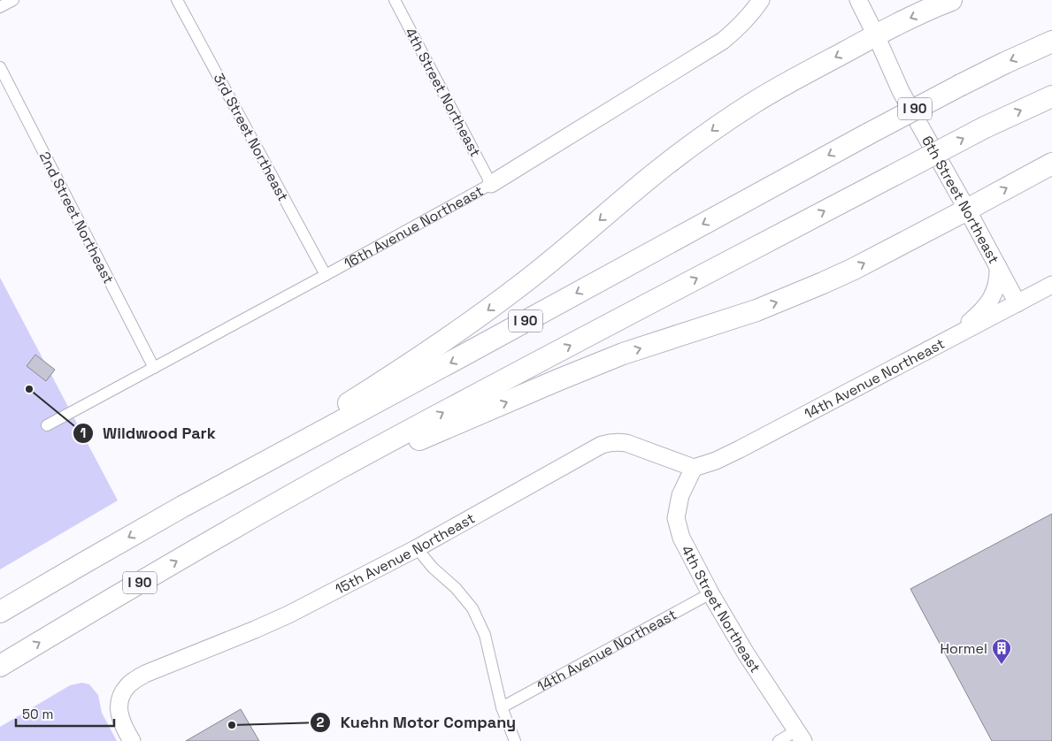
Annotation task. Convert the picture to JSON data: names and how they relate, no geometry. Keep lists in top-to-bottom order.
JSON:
{
  "streets": {
    "highway": ["I 90"],
    "street": [
      "4th Street Northeast",
      "3rd Street Northeast",
      "6th Street Northeast",
      "2nd Street Northeast",
      "16th Avenue Northeast",
      "14th Avenue Northeast",
      "15th Avenue Northeast"
    ]
  },
  "crossings": [
    ["4th Street Northeast", "16th Avenue Northeast"],
    ["4th Street Northeast", "14th Avenue Northeast"],
    ["4th Street Northeast", "15th Avenue Northeast"],
    ["3rd Street Northeast", "16th Avenue Northeast"],
    ["6th Street Northeast", "14th Avenue Northeast"],
    ["2nd Street Northeast", "16th Avenue Northeast"],
    ["14th Avenue Northeast", "15th Avenue Northeast"]
  ],
  "places": {
    "other": ["Wildwood Park", "Kuehn Motor Company"],
    "building": ["Hormel"]
  },
  "scale_bar": "50 m"
}
